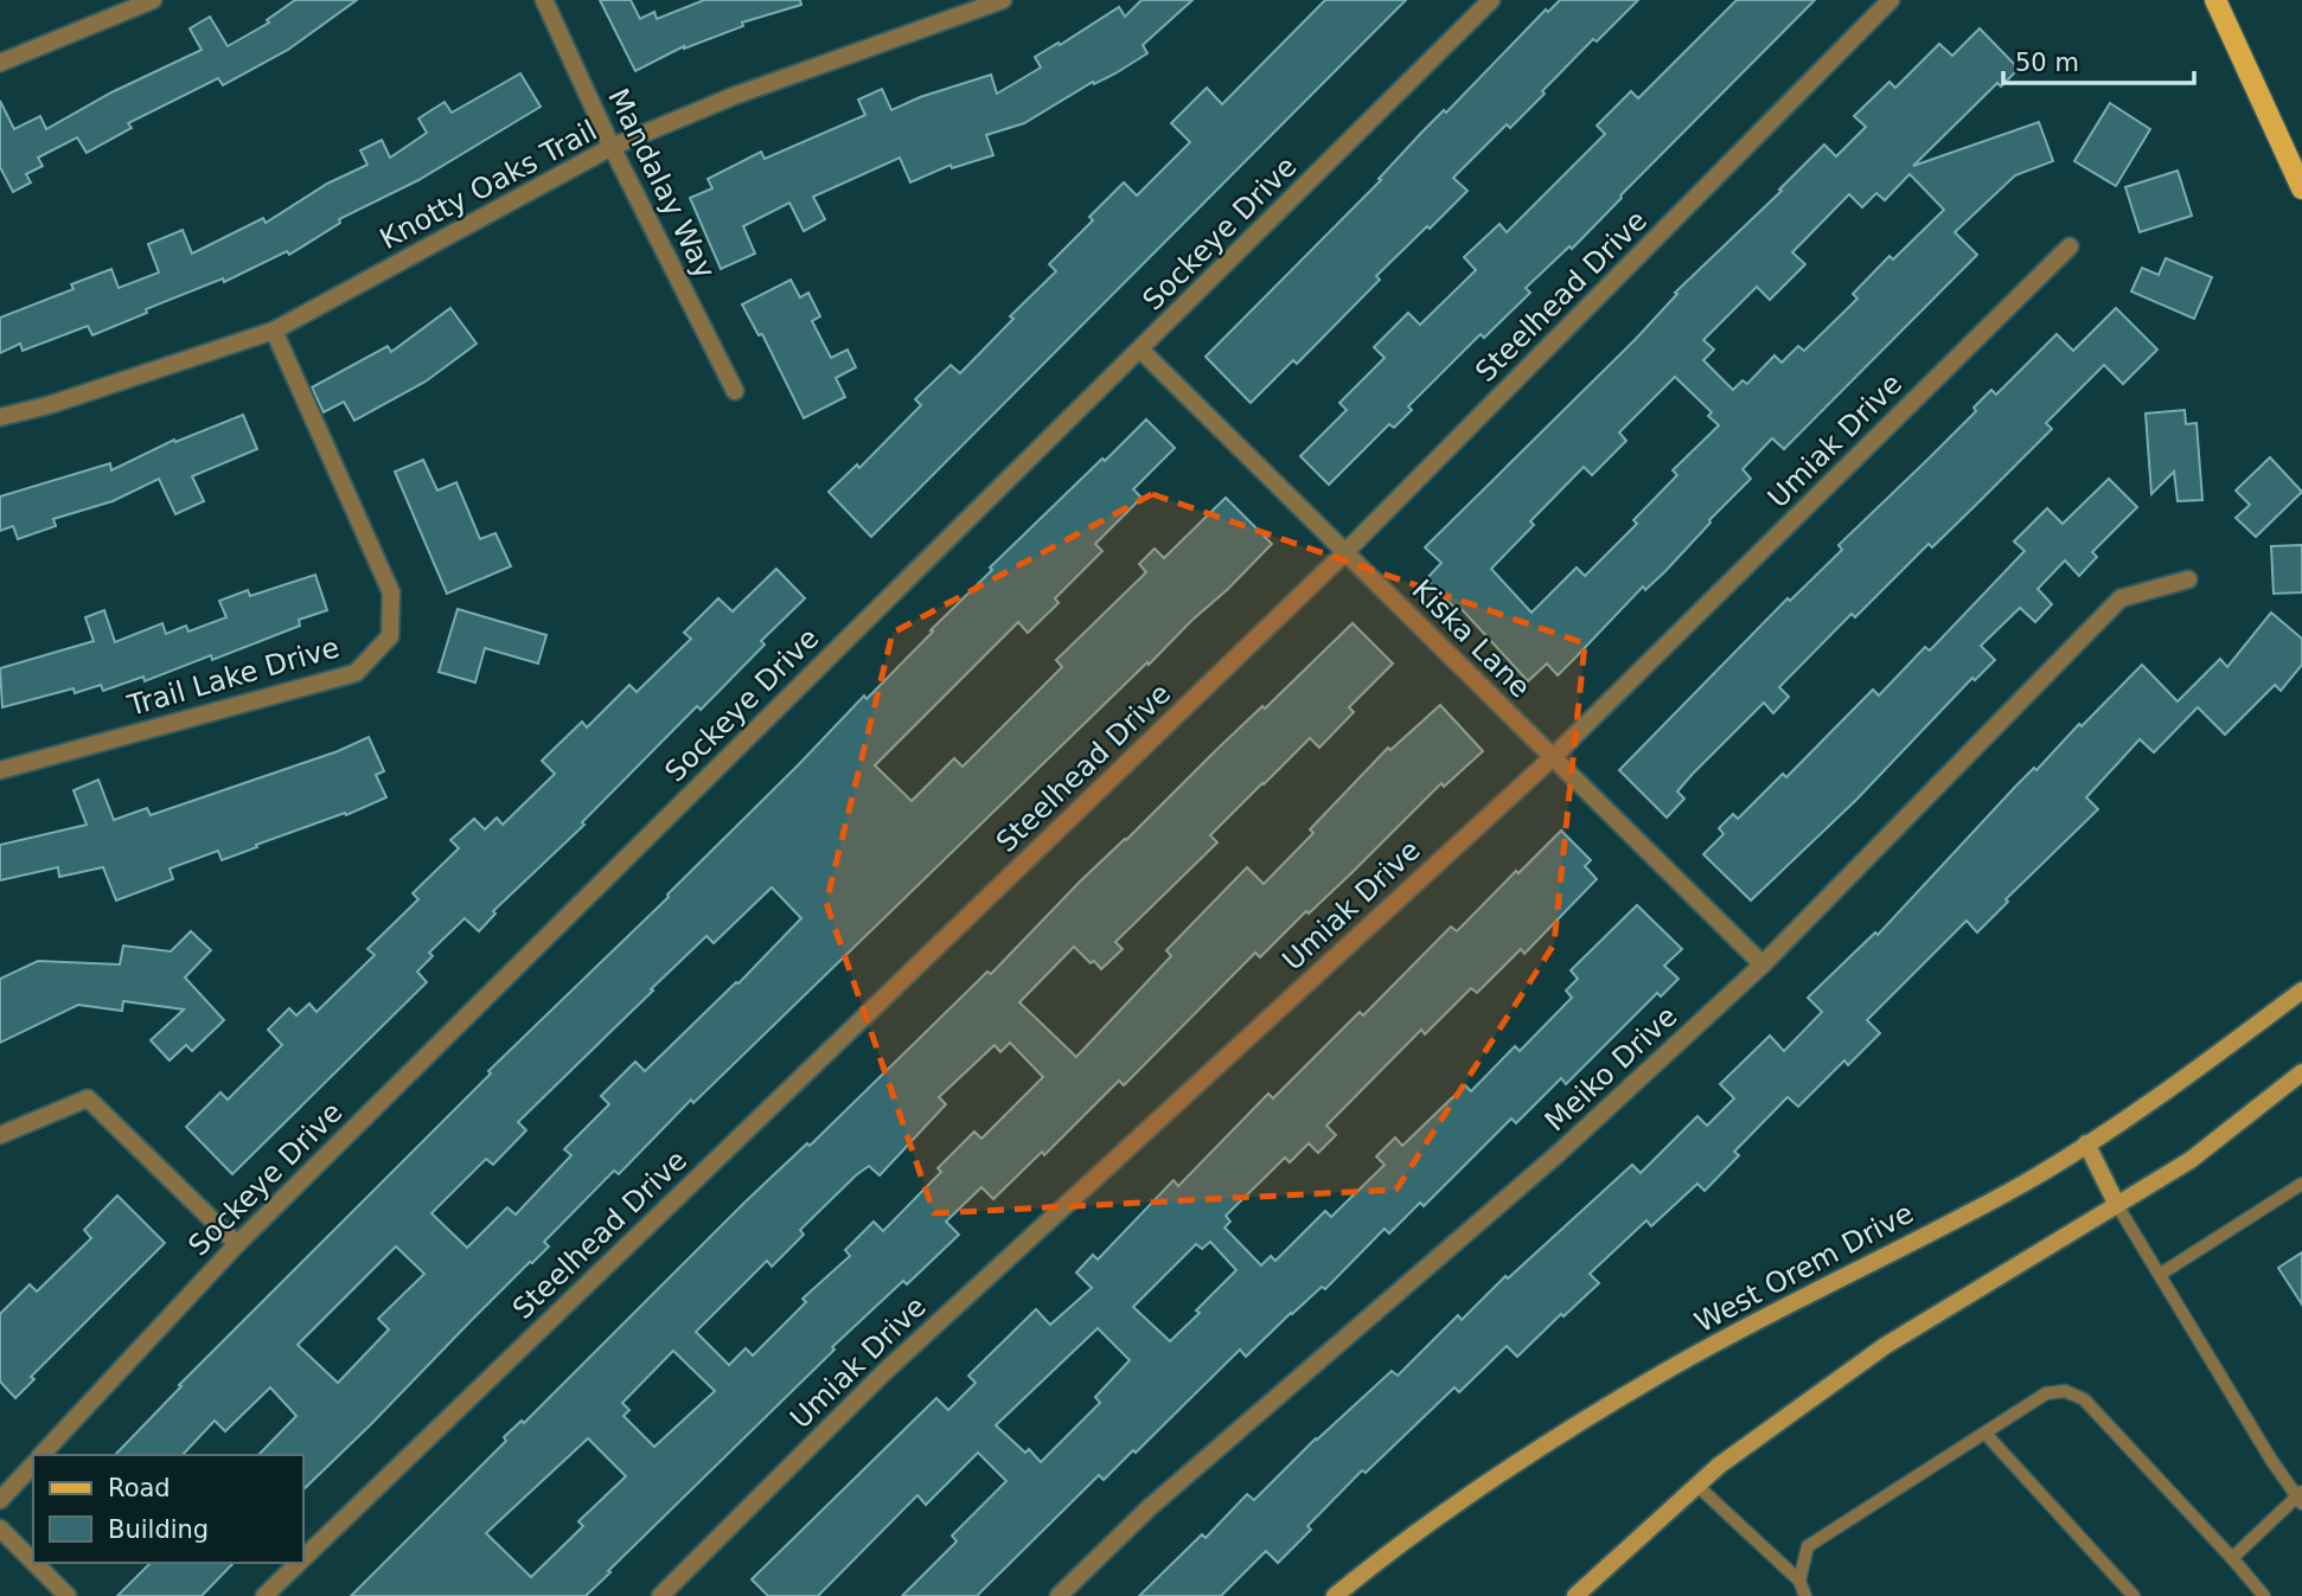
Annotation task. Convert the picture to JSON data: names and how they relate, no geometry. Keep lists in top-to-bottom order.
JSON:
{
  "streets": {
    "main road": ["West Orem Drive"],
    "street": [
      "Mandalay Way",
      "Knotty Oaks Trail",
      "Sockeye Drive",
      "Steelhead Drive",
      "Umiak Drive",
      "Kiska Lane",
      "Trail Lake Drive",
      "Meiko Drive"
    ]
  },
  "crossings": [
    ["Mandalay Way", "Knotty Oaks Trail"],
    ["Knotty Oaks Trail", "Trail Lake Drive"],
    ["Sockeye Drive", "Kiska Lane"],
    ["Steelhead Drive", "Kiska Lane"],
    ["Umiak Drive", "Kiska Lane"],
    ["Kiska Lane", "Meiko Drive"]
  ],
  "legend": ["Road", "Building"],
  "scale_bar": "50 m"
}
